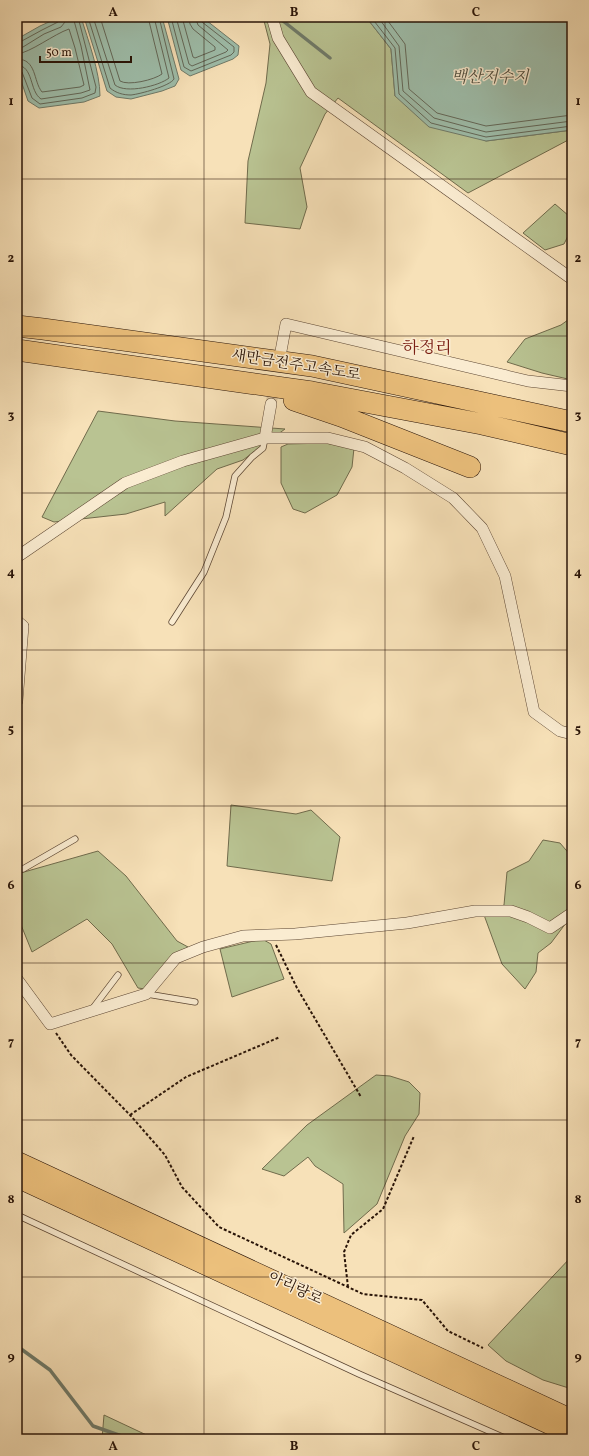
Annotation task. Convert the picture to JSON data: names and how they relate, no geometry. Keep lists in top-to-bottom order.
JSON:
{
  "streets": {
    "highway": ["새만금전주고속도로", "아리랑로"]
  },
  "districts": ["하정리"],
  "water": ["백산저수지"],
  "scale_bar": "50 m",
  "grid": {
    "columns": ["A", "B", "C"],
    "rows": [
      "1",
      "2",
      "3",
      "4",
      "5",
      "6",
      "7",
      "8",
      "9"
    ]
  }
}
